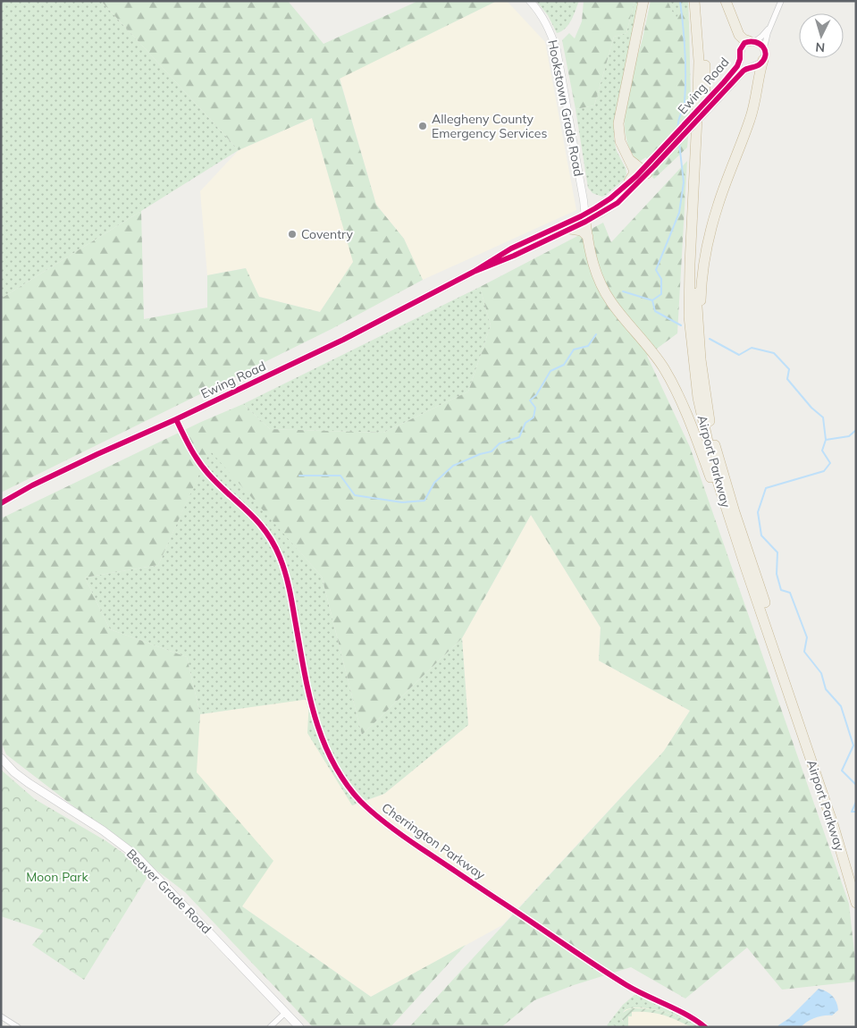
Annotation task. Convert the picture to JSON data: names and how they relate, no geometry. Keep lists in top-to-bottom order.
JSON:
{
  "streets": {
    "highway": ["Airport Parkway"],
    "main road": ["Beaver Grade Road"],
    "street": ["Ewing Road", "Hookstown Grade Road", "Cherrington Parkway"]
  },
  "crossings": [
    ["Ewing Road", "Hookstown Grade Road"],
    ["Ewing Road", "Cherrington Parkway"]
  ],
  "parks": ["Moon Park"],
  "places": ["Allegheny County Emergency Services", "Coventry"],
  "north": "bottom"
}
